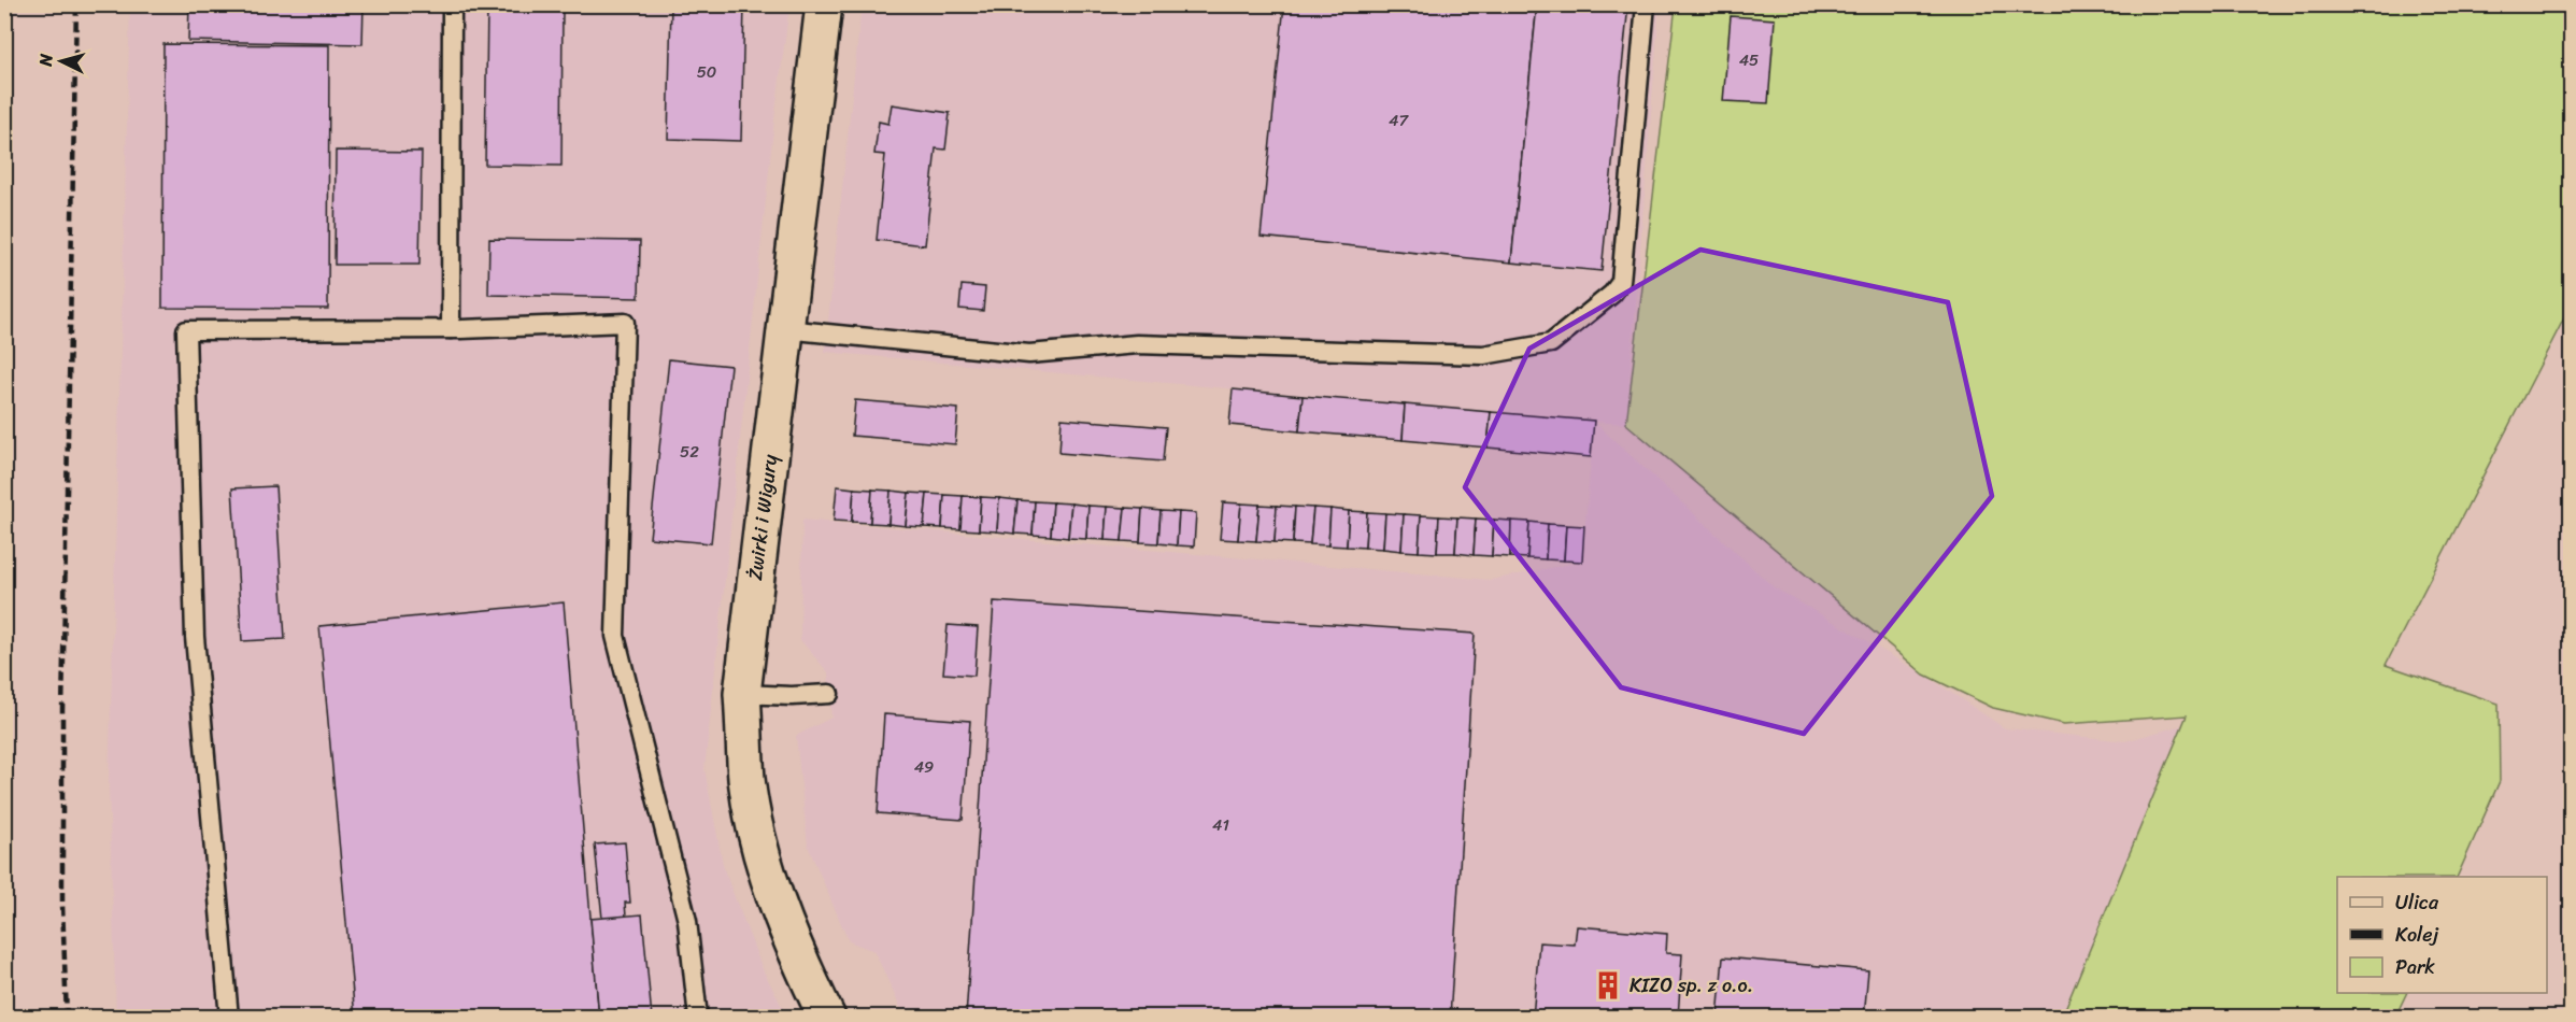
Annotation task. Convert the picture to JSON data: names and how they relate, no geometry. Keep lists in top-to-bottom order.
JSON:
{
  "streets": {
    "street": ["Żwirki i Wigury"]
  },
  "places": {
    "building": ["KIZO sp. z o.o."]
  },
  "house_numbers": [
    "45",
    "50",
    "47",
    "52",
    "49",
    "41"
  ],
  "legend": ["Ulica", "Kolej", "Park"],
  "north": "left"
}
